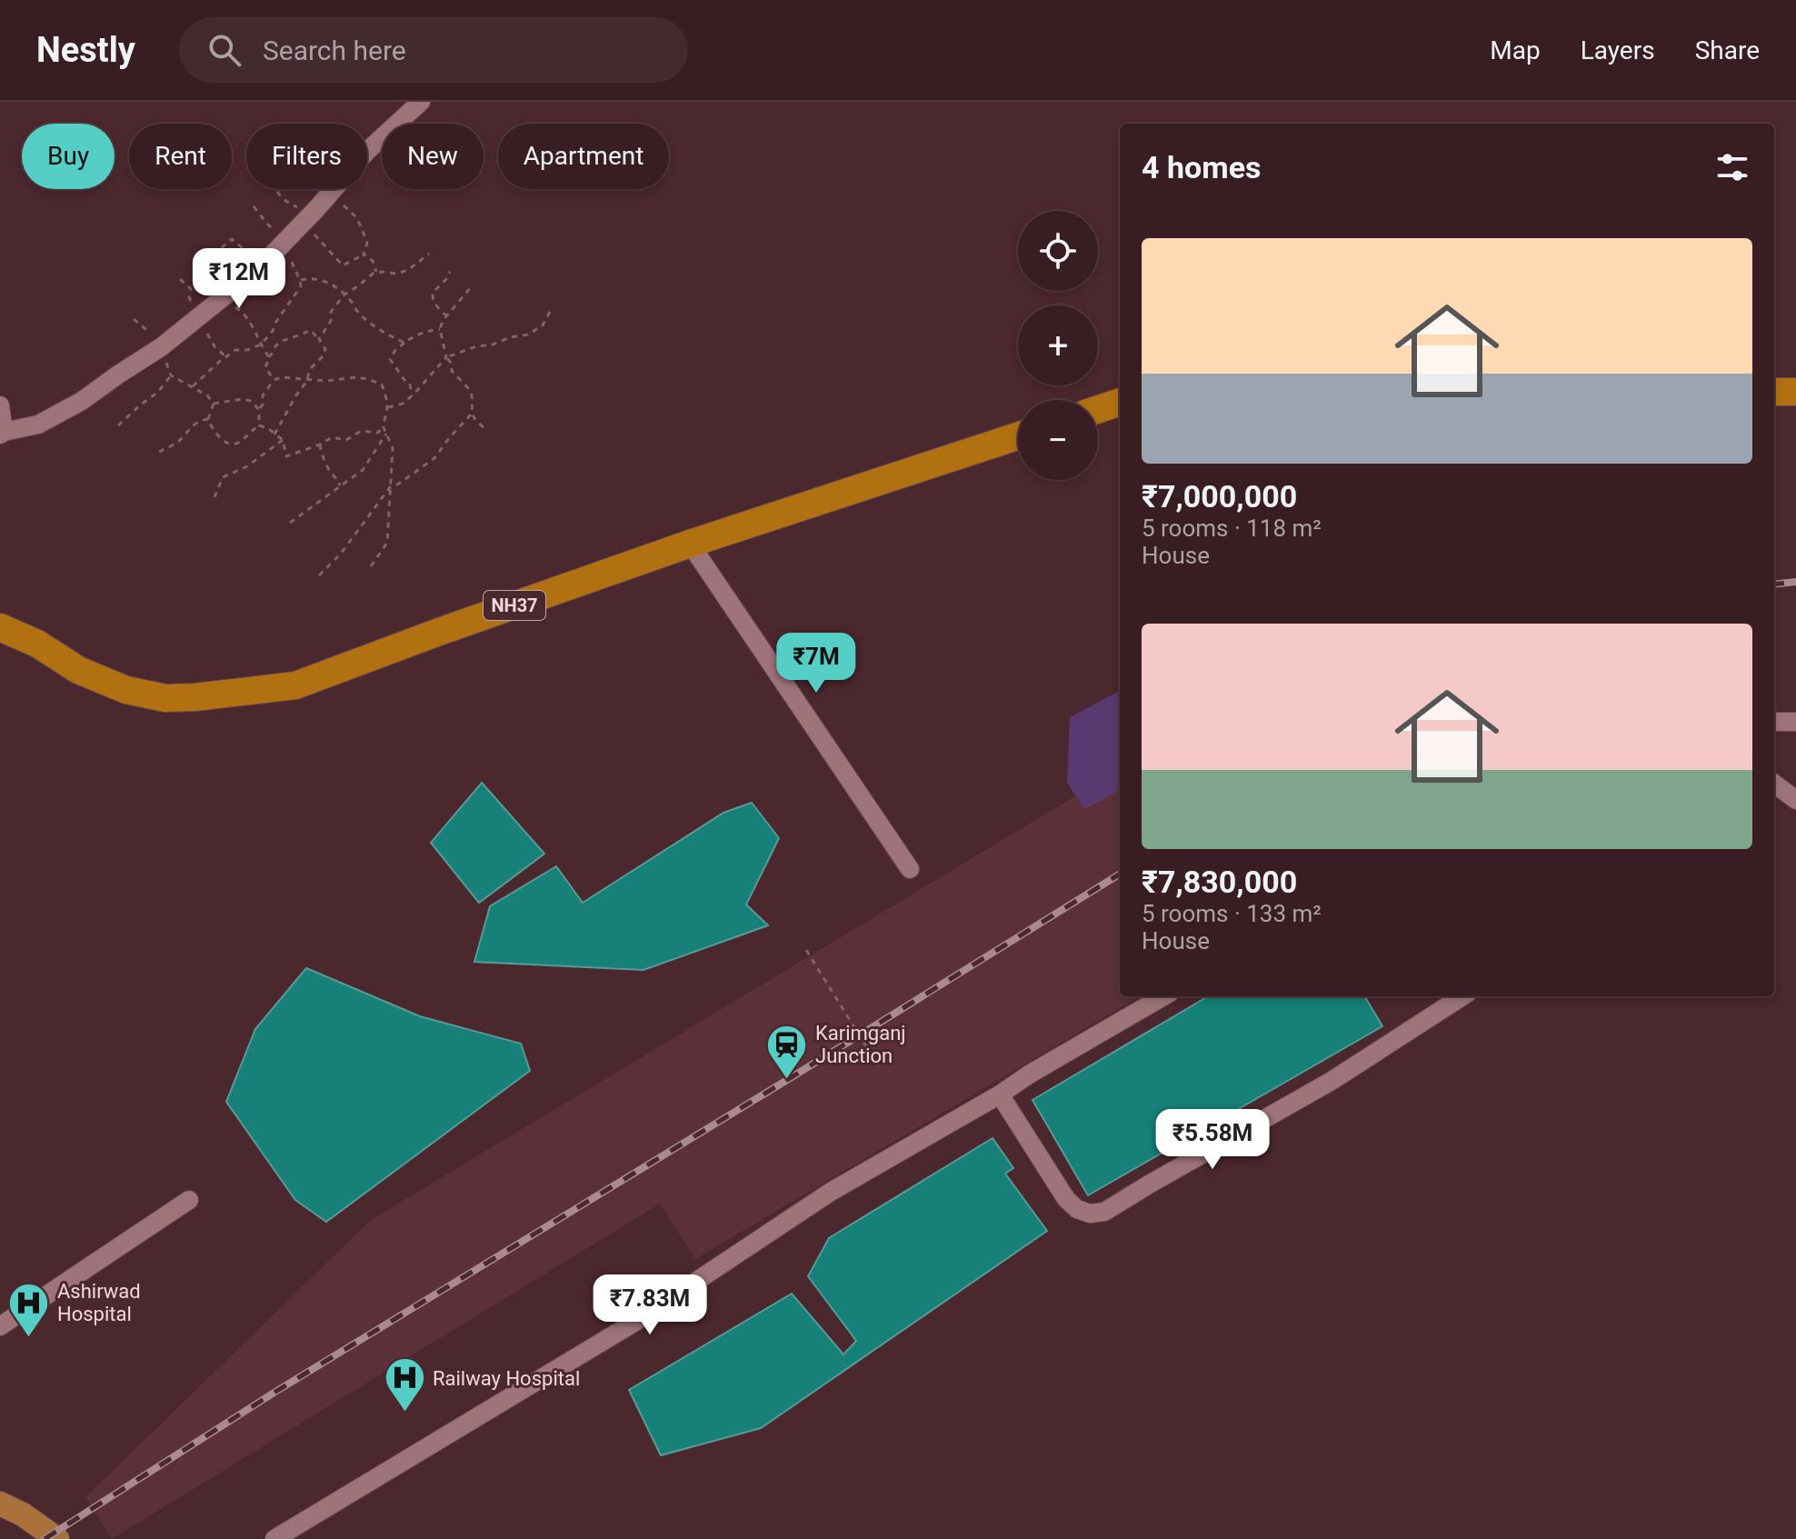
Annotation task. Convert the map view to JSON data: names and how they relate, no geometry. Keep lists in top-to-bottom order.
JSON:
{
  "streets": {
    "highway": ["NH37"]
  },
  "places": {
    "station": ["Karimganj Junction"],
    "hospital": ["Ashirwad Hospital", "Railway Hospital"]
  },
  "page": {
    "header": "Nestly",
    "search": "Search here",
    "nav": ["Map", "Layers", "Share"],
    "chip": [
      "Buy",
      "Rent",
      "Filters",
      "New",
      "Apartment"
    ],
    "heading": "4 homes",
    "map_buttons": ["+", "−"],
    "list": [
      {
        "name": "₹7,000,000",
        "note": "5 rooms · 118 m² · House"
      },
      {
        "name": "₹7,830,000",
        "note": "5 rooms · 133 m² · House"
      }
    ],
    "price": [
      "₹12M",
      "₹7M",
      "₹5.58M",
      "₹7.83M"
    ]
  }
}
